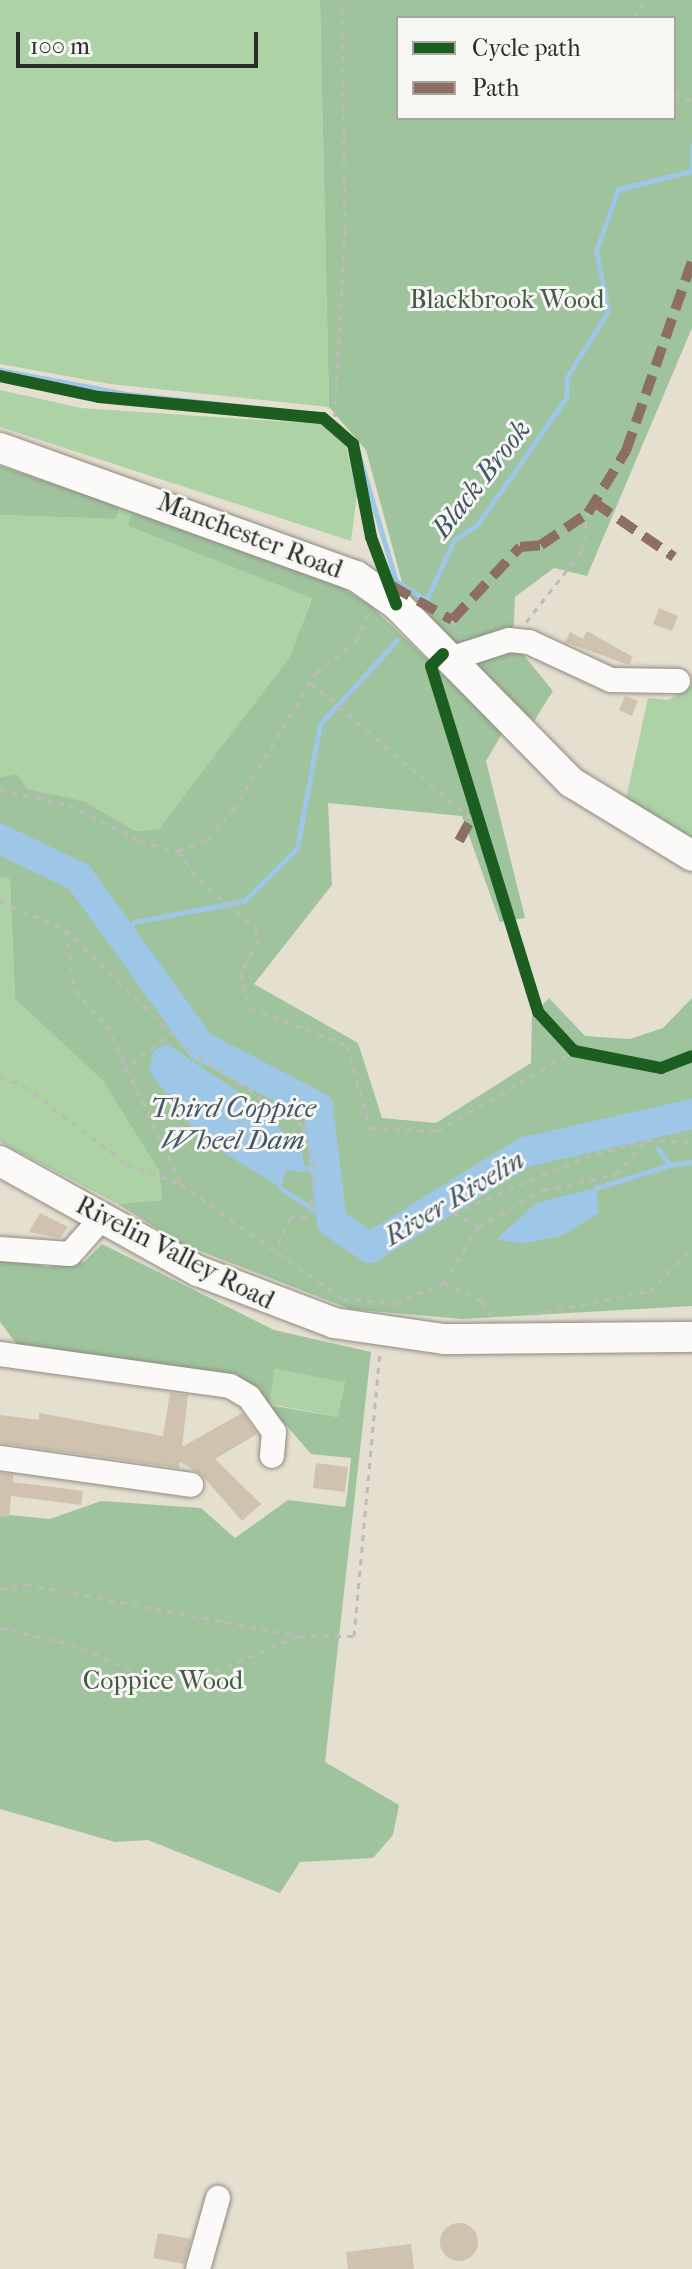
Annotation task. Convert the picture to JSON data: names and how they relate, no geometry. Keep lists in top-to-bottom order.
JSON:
{
  "streets": {
    "main road": ["Manchester Road", "Rivelin Valley Road"]
  },
  "water": ["Black Brook", "Third Coppice Wheel Dam", "River Rivelin"],
  "parks": ["Blackbrook Wood", "Coppice Wood"],
  "legend": ["Cycle path", "Path"],
  "scale_bar": "100 m"
}
